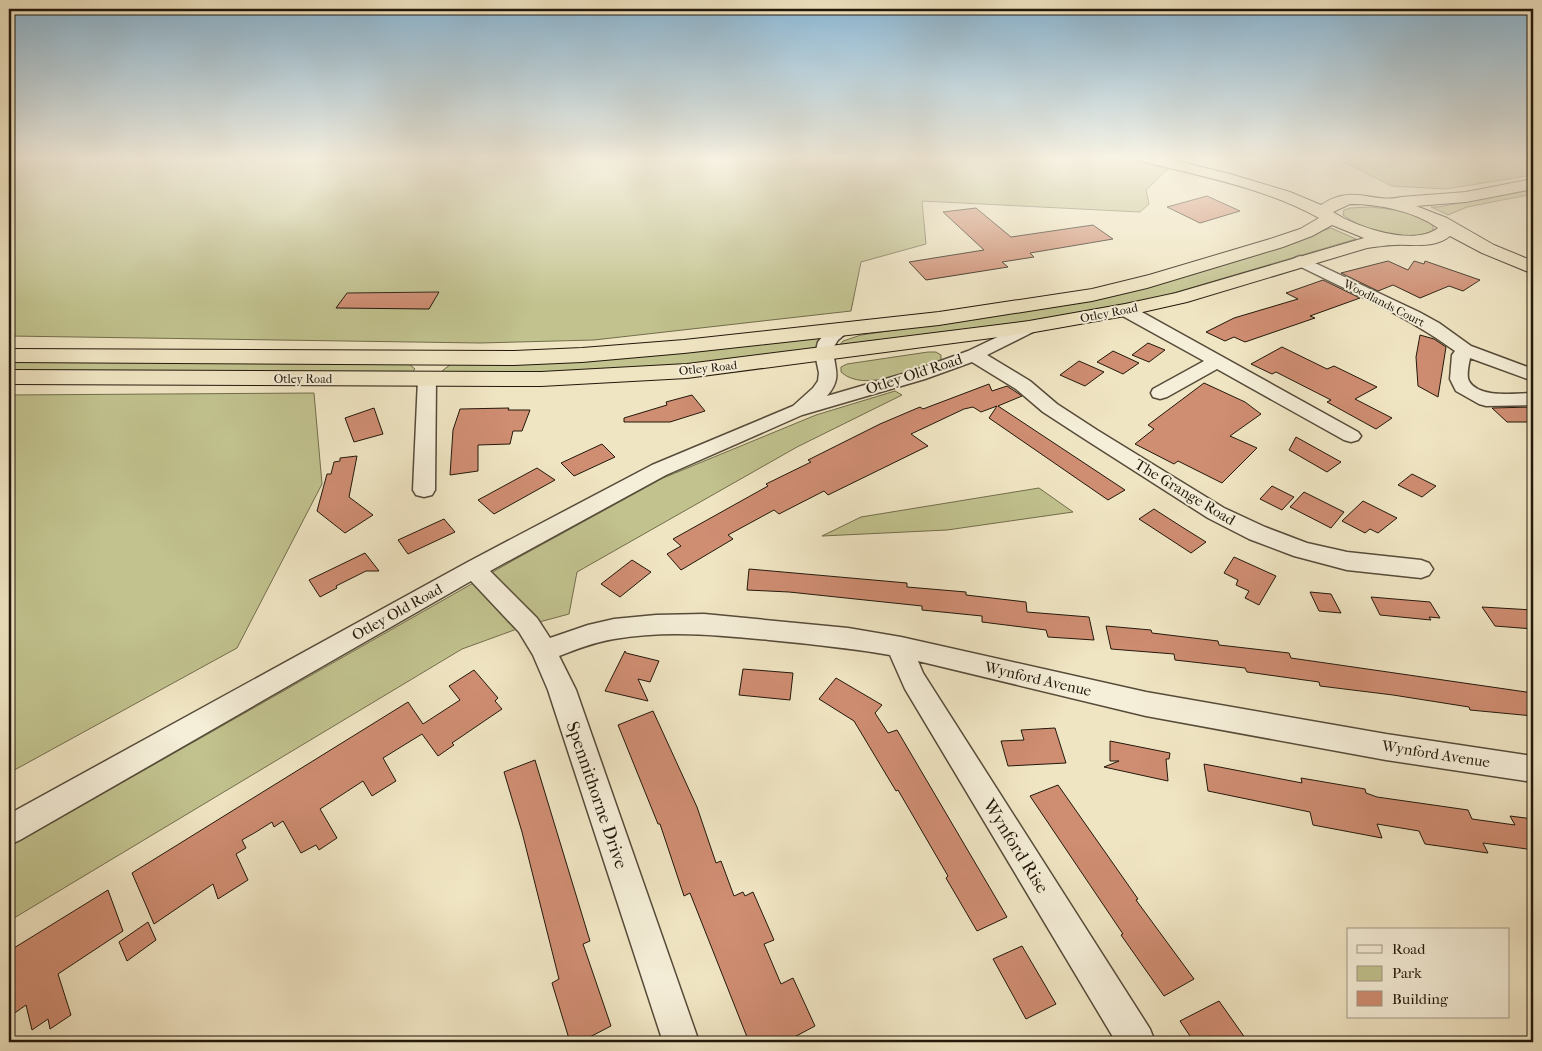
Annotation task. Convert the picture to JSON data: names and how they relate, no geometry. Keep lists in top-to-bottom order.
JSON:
{
  "streets": {
    "highway": ["Otley Road"],
    "street": [
      "Woodlands Court",
      "Otley Old Road",
      "The Grange Road",
      "Wynford Avenue",
      "Spennithorne Drive",
      "Wynford Rise"
    ]
  },
  "crossings": [
    ["Woodlands Court", "Otley Road"],
    ["Otley Road", "Otley Old Road"],
    ["Otley Old Road", "The Grange Road"],
    ["Otley Old Road", "Spennithorne Drive"],
    ["Wynford Avenue", "Spennithorne Drive"],
    ["Wynford Avenue", "Wynford Rise"]
  ],
  "legend": ["Road", "Park", "Building"]
}
